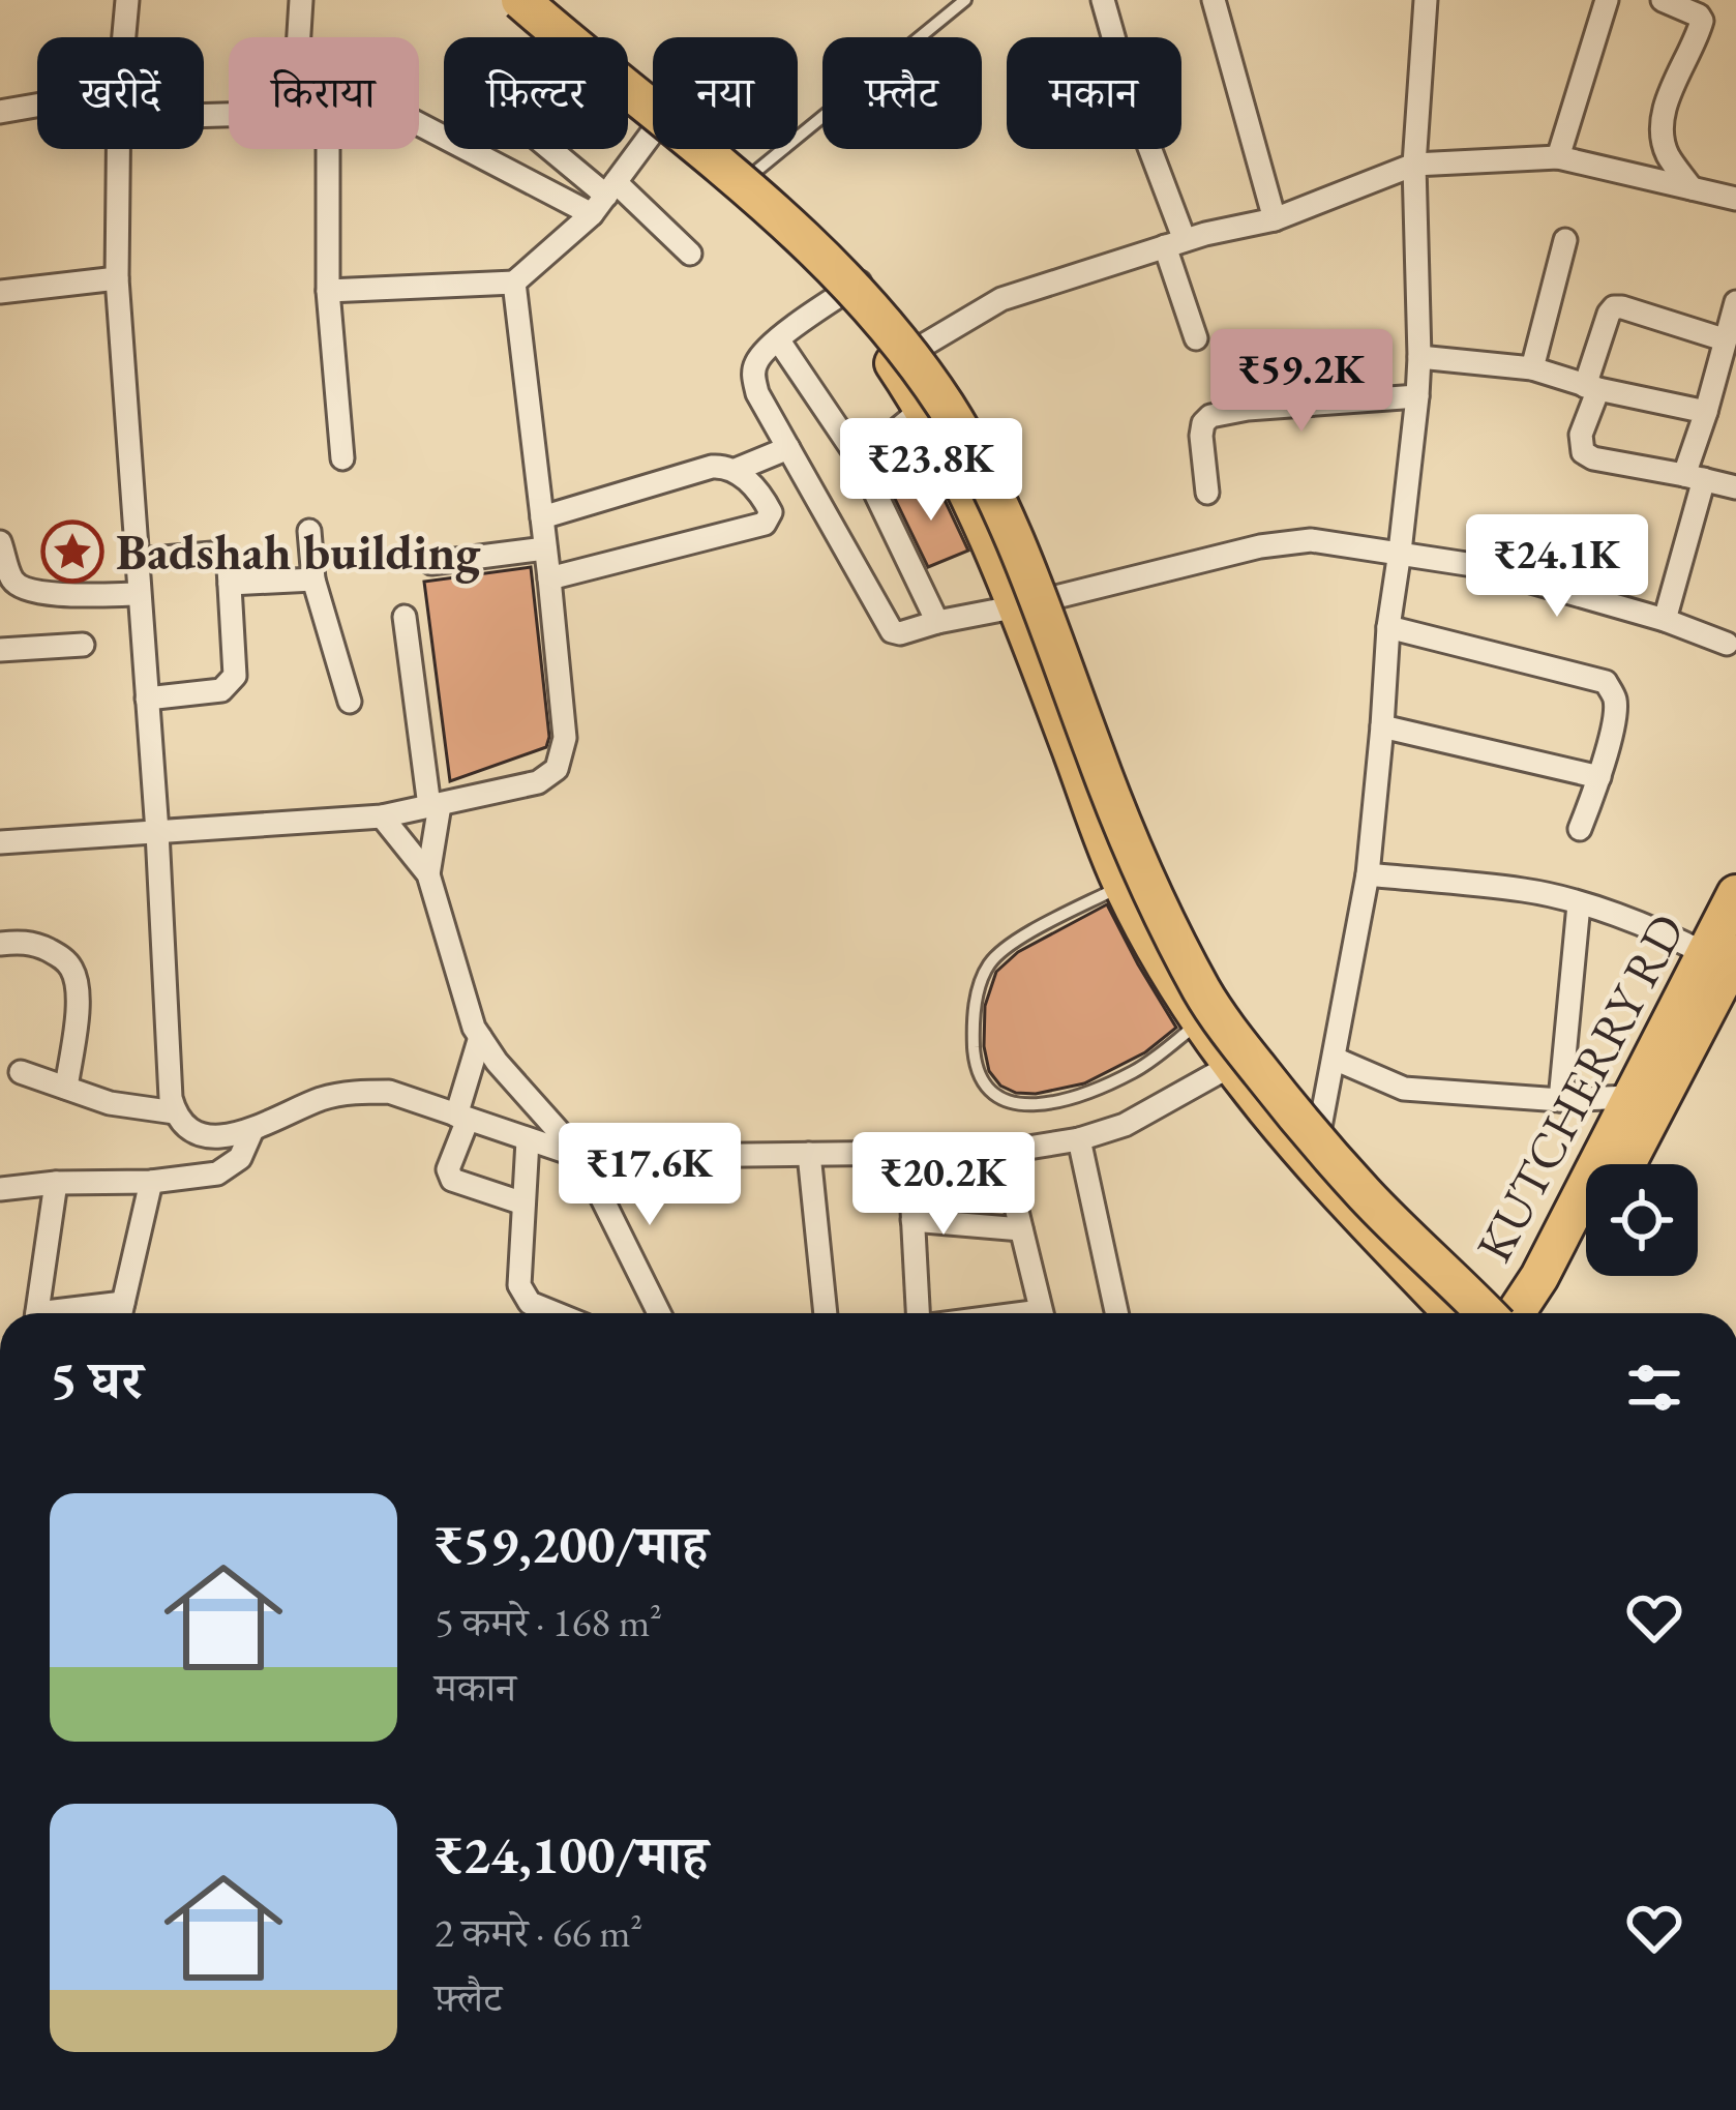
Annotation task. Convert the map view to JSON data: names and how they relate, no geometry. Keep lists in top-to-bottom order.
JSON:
{
  "streets": {
    "highway": ["KUTCHERRY RD"]
  },
  "places": {
    "place": ["Badshah building"]
  },
  "page": {
    "chip": [
      "खरीदें",
      "किराया",
      "फ़िल्टर",
      "नया",
      "फ़्लैट",
      "मकान"
    ],
    "price": [
      "₹59.2K",
      "₹23.8K",
      "₹24.1K",
      "₹17.6K",
      "₹20.2K"
    ],
    "heading": "5 घर",
    "list": [
      {
        "name": "₹59,200/माह",
        "note": "5 कमरे · 168 m² · मकान"
      },
      {
        "name": "₹24,100/माह",
        "note": "2 कमरे · 66 m² · फ़्लैट"
      }
    ]
  }
}
